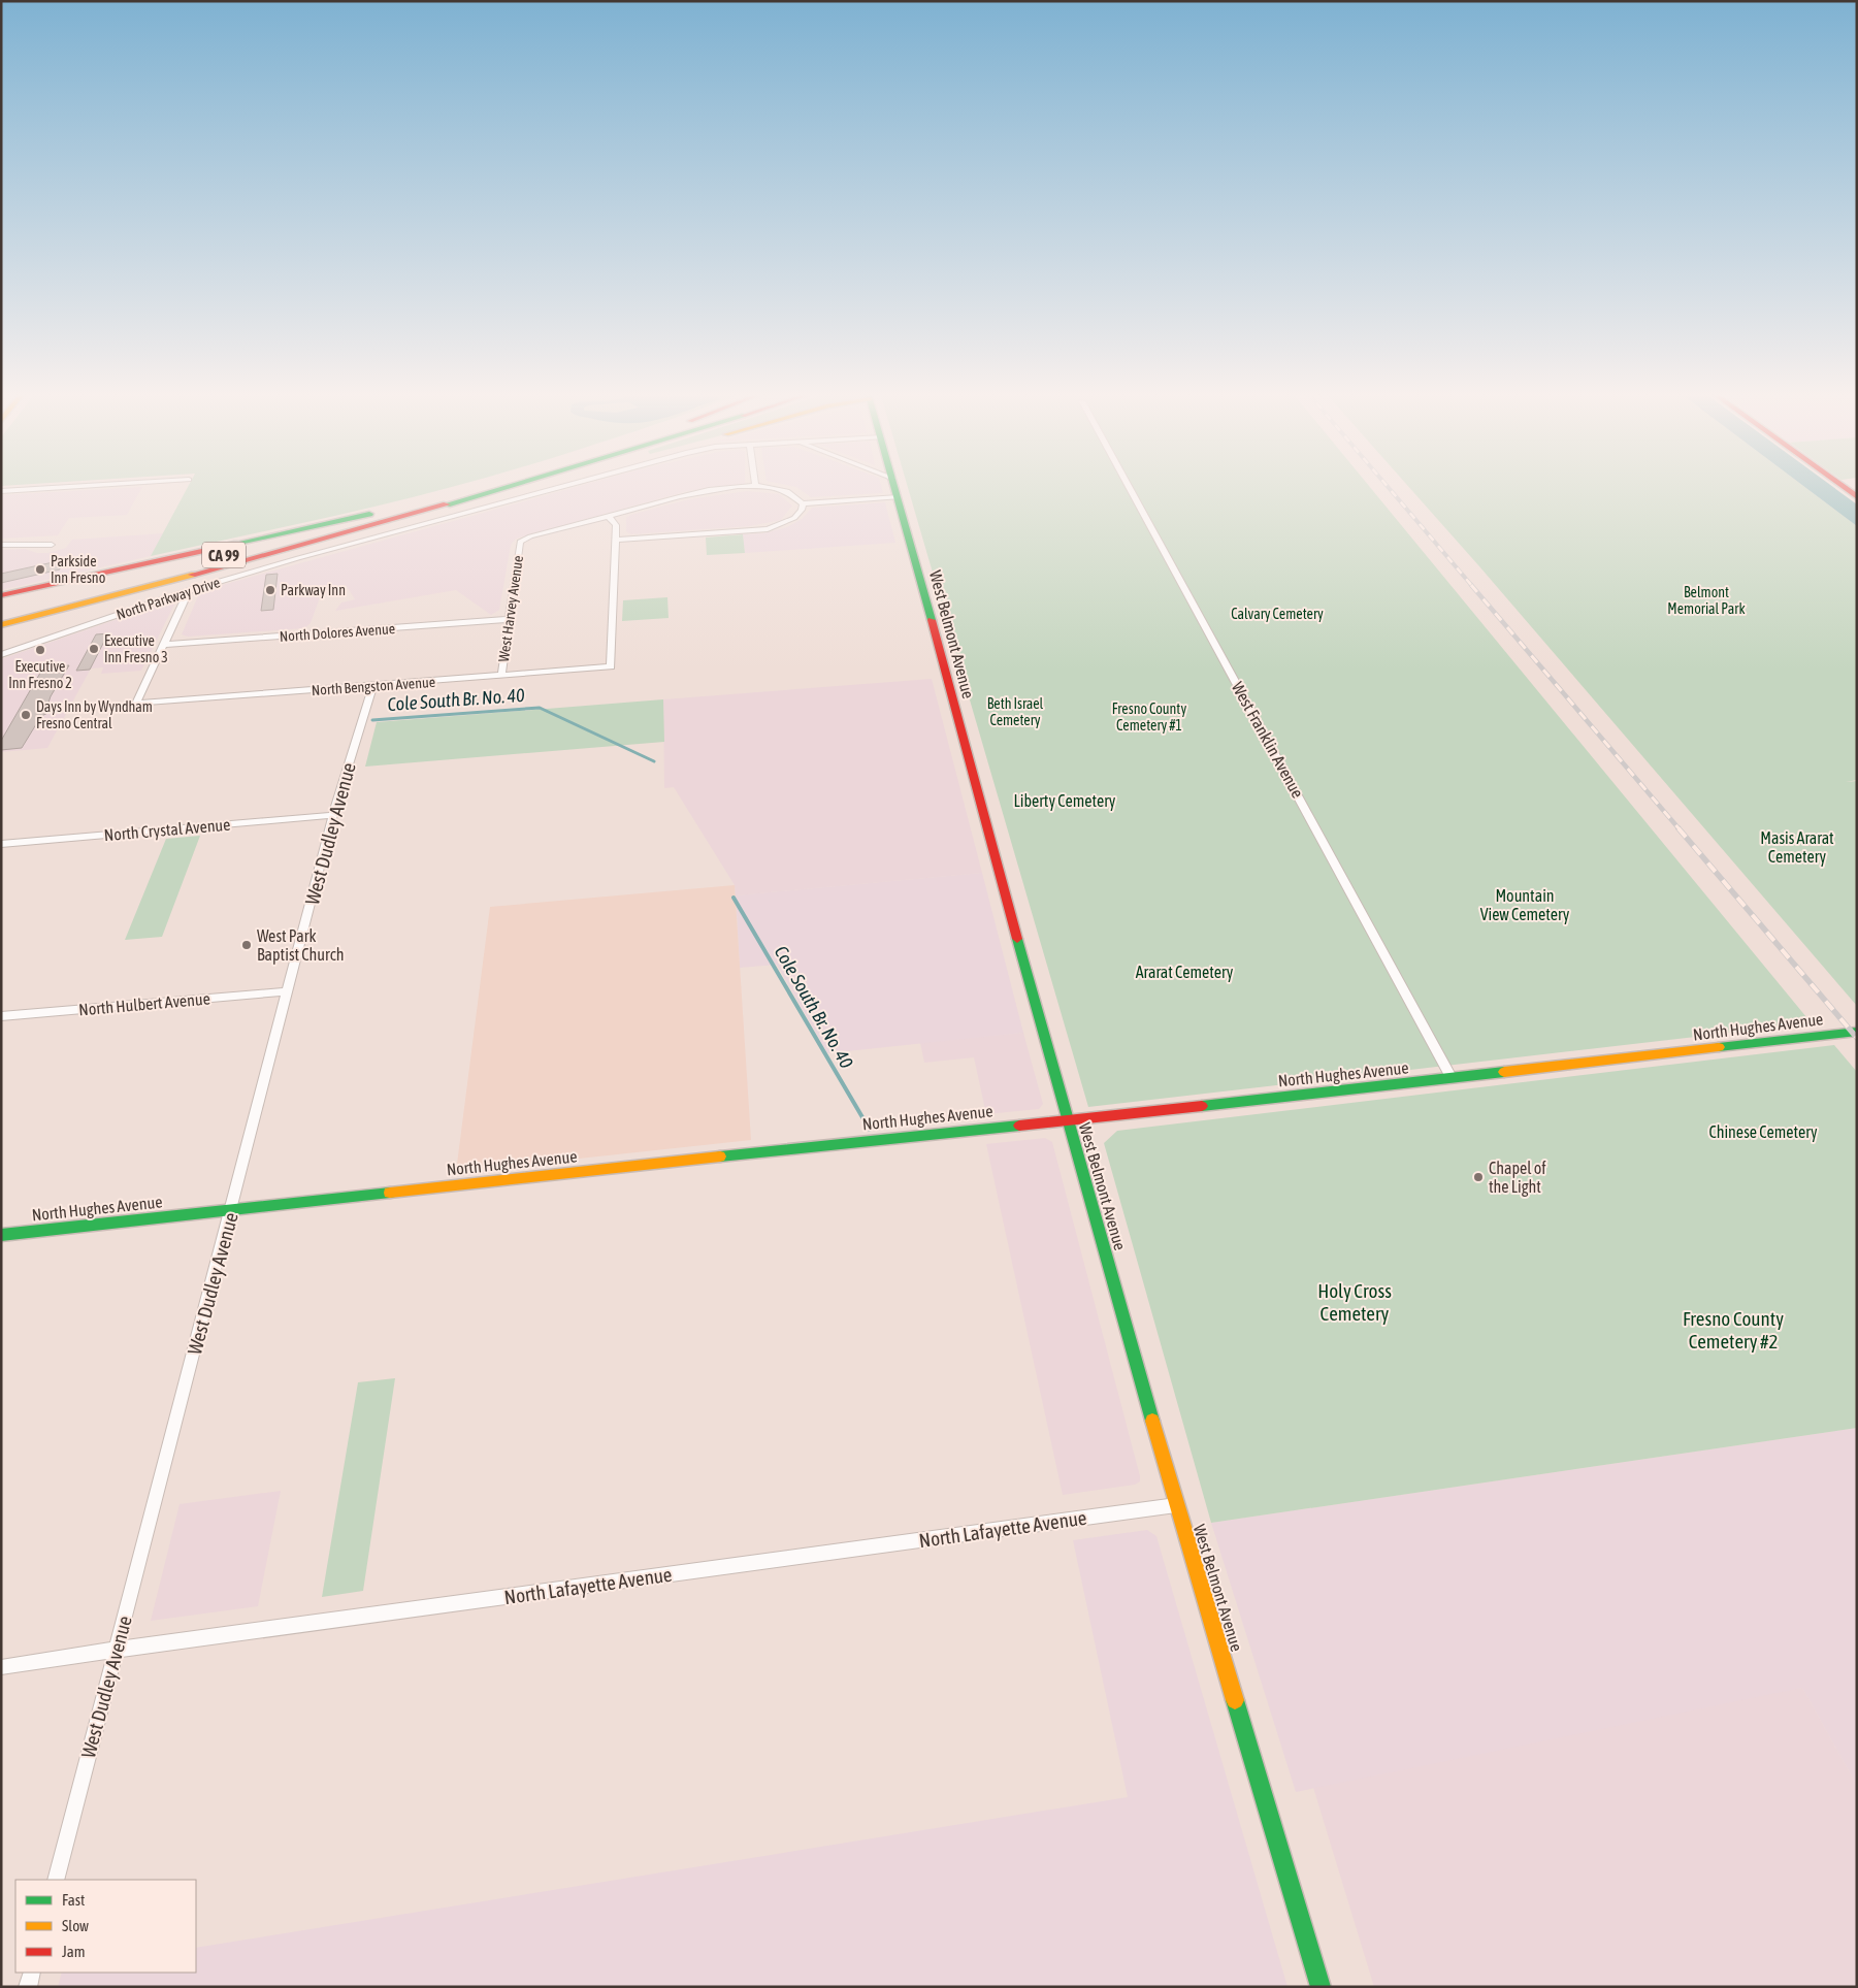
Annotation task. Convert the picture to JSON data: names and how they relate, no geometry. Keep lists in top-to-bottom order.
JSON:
{
  "streets": {
    "main road": ["CA 99", "West Belmont Avenue", "North Hughes Avenue"],
    "street": [
      "North Parkway Drive",
      "West Harvey Avenue",
      "North Dolores Avenue",
      "North Bengston Avenue",
      "West Franklin Avenue",
      "North Crystal Avenue",
      "West Dudley Avenue",
      "North Hulbert Avenue",
      "North Lafayette Avenue"
    ]
  },
  "crossings": [
    ["West Harvey Avenue", "North Dolores Avenue"],
    ["West Harvey Avenue", "North Bengston Avenue"],
    ["North Dolores Avenue", "North Bengston Avenue"],
    ["West Belmont Avenue", "North Hughes Avenue"],
    ["West Belmont Avenue", "North Lafayette Avenue"],
    ["North Bengston Avenue", "West Dudley Avenue"],
    ["West Franklin Avenue", "North Hughes Avenue"],
    ["North Crystal Avenue", "West Dudley Avenue"],
    ["West Dudley Avenue", "North Hulbert Avenue"],
    ["West Dudley Avenue", "North Hughes Avenue"],
    ["West Dudley Avenue", "North Lafayette Avenue"]
  ],
  "water": ["Cole South Br. No. 40"],
  "parks": [
    "Belmont Memorial Park",
    "Calvary Cemetery",
    "Beth Israel Cemetery",
    "Fresno County Cemetery #1",
    "Liberty Cemetery",
    "Masis Ararat Cemetery",
    "Mountain View Cemetery",
    "Ararat Cemetery",
    "Chinese Cemetery",
    "Holy Cross Cemetery",
    "Fresno County Cemetery #2"
  ],
  "places": [
    "Parkside Inn Fresno",
    "Parkway Inn",
    "Executive Inn Fresno 3",
    "Executive Inn Fresno 2",
    "Days Inn by Wyndham Fresno Central",
    "West Park Baptist Church",
    "Chapel of the Light"
  ],
  "legend": ["Fast", "Slow", "Jam"]
}
